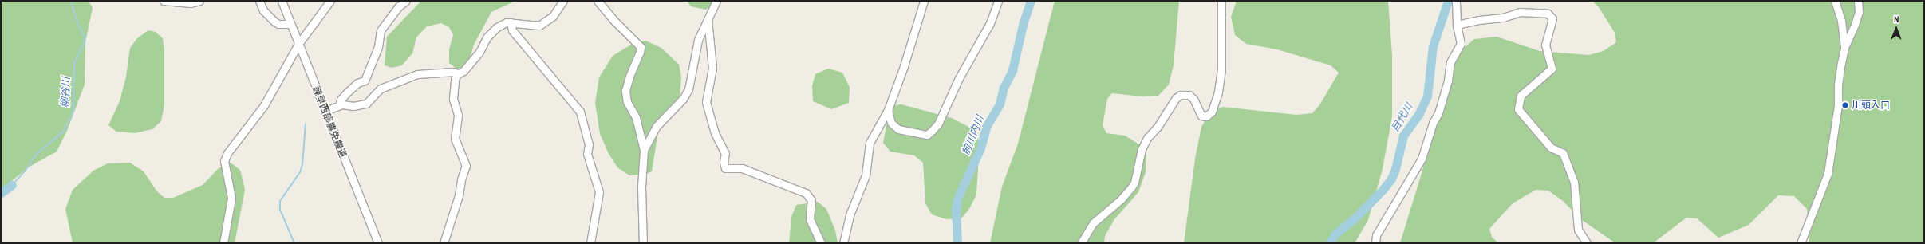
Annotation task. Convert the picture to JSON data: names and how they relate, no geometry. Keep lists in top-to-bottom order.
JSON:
{
  "streets": {
    "street": ["諫早西部農免農道"]
  },
  "water": ["柳谷川", "目代川", "前川内川"],
  "places": ["川頭入口"],
  "north": "top"
}
